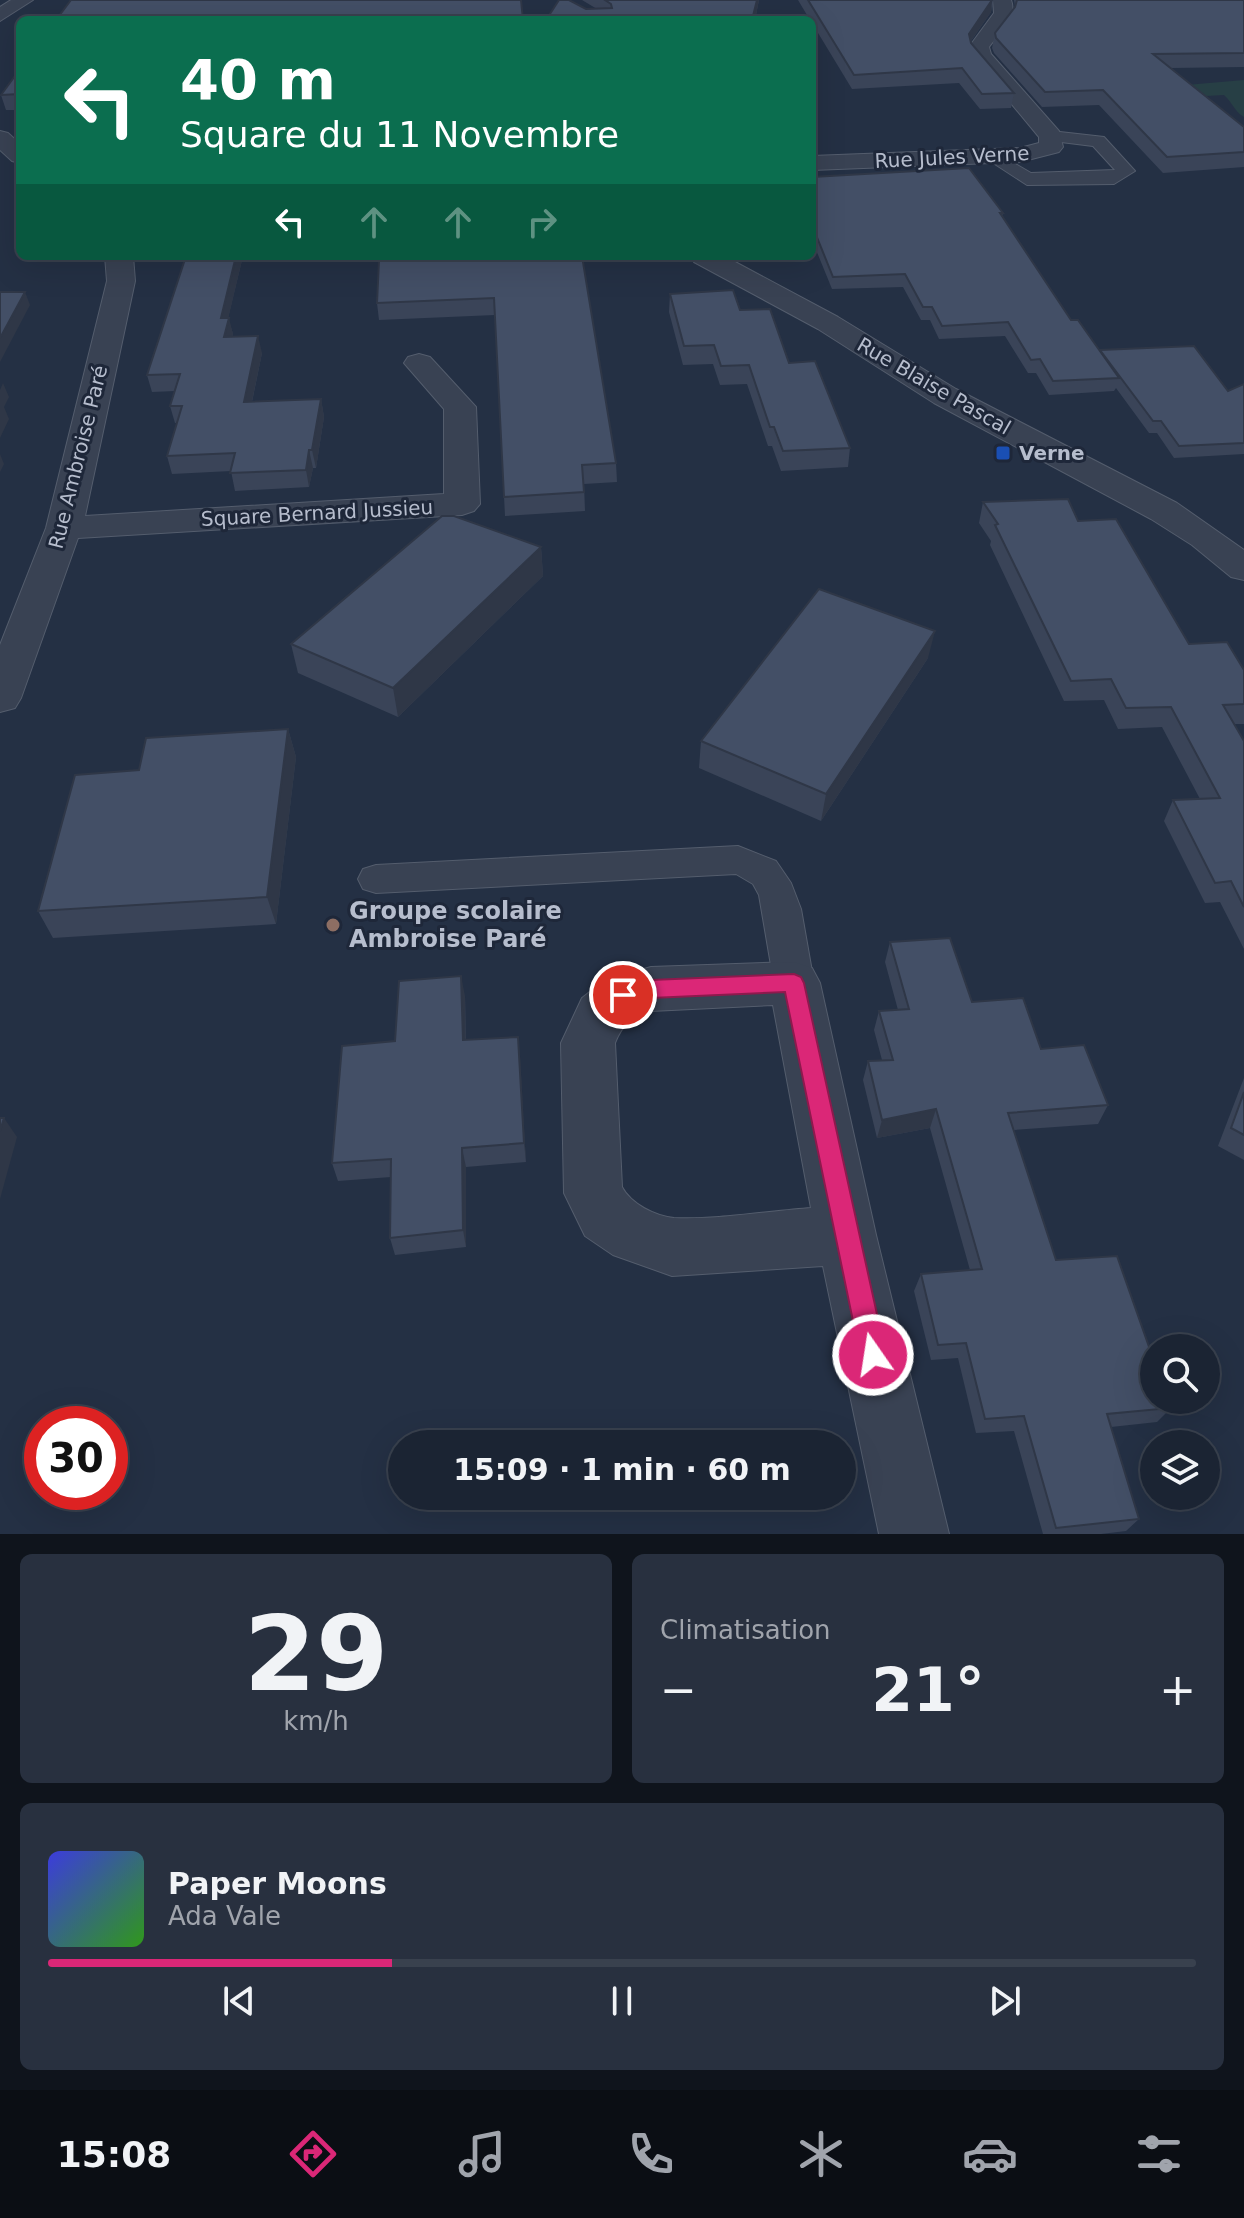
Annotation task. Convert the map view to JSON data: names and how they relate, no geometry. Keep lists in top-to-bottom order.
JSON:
{
  "streets": {
    "street": [
      "Rue Jules Verne",
      "Rue Blaise Pascal",
      "Rue Ambroise Paré",
      "Square Bernard Jussieu"
    ]
  },
  "crossings": [
    ["Rue Ambroise Paré", "Square Bernard Jussieu"]
  ],
  "places": {
    "transit": ["Verne"],
    "other": ["Groupe scolaire Ambroise Paré"]
  },
  "page": {
    "turn": ["40 m", "Square du 11 Novembre"],
    "limit": "30",
    "trip": "15:09 · 1 min · 60 m",
    "tile": [
      ["29", "km/h"],
      "Climatisation"
    ],
    "heat": ["−", "21°", "+"],
    "song": ["Paper Moons", "Ada Vale"],
    "tabs": "15:08"
  }
}
